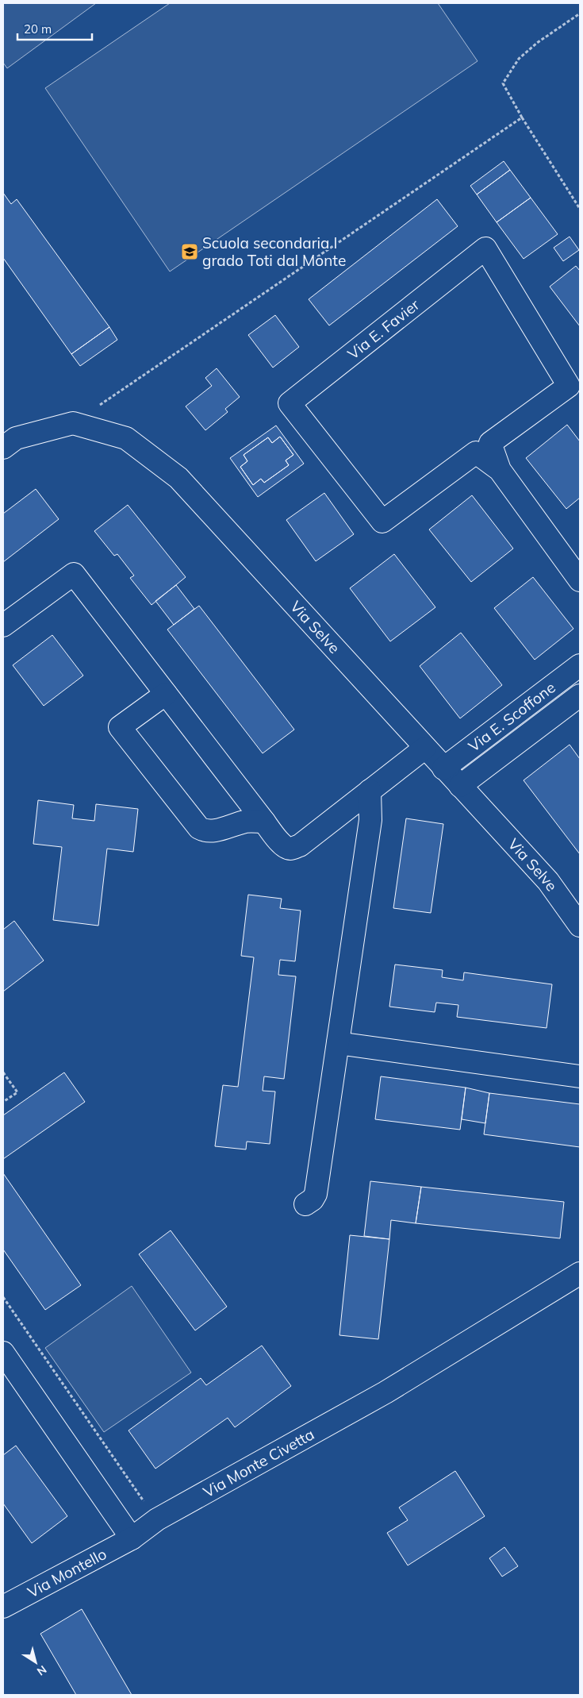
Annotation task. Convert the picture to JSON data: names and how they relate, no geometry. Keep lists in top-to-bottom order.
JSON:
{
  "streets": {
    "street": [
      "Via E. Favier",
      "Via Selve",
      "Via E. Scoffone",
      "Via Monte Civetta",
      "Via Montello"
    ]
  },
  "crossings": [
    ["Via Selve", "Via E. Scoffone"],
    ["Via Monte Civetta", "Via Montello"]
  ],
  "places": {
    "school or university": ["Scuola secondaria I grado Toti dal Monte"]
  },
  "scale_bar": "20 m",
  "north": "bottom right"
}
